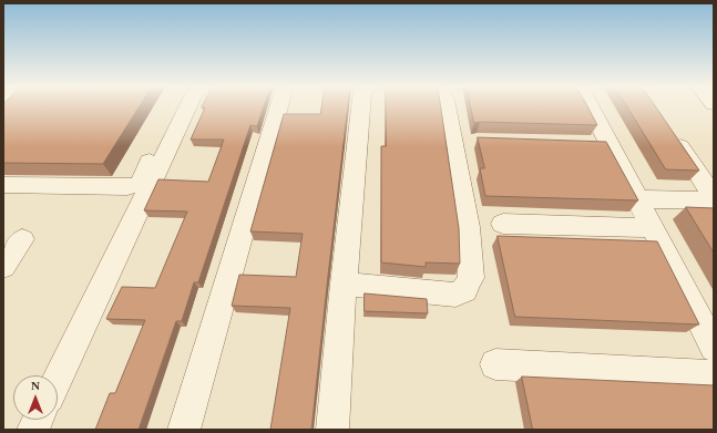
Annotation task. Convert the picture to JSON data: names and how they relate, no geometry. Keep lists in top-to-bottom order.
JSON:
{
  "north": "top"
}
